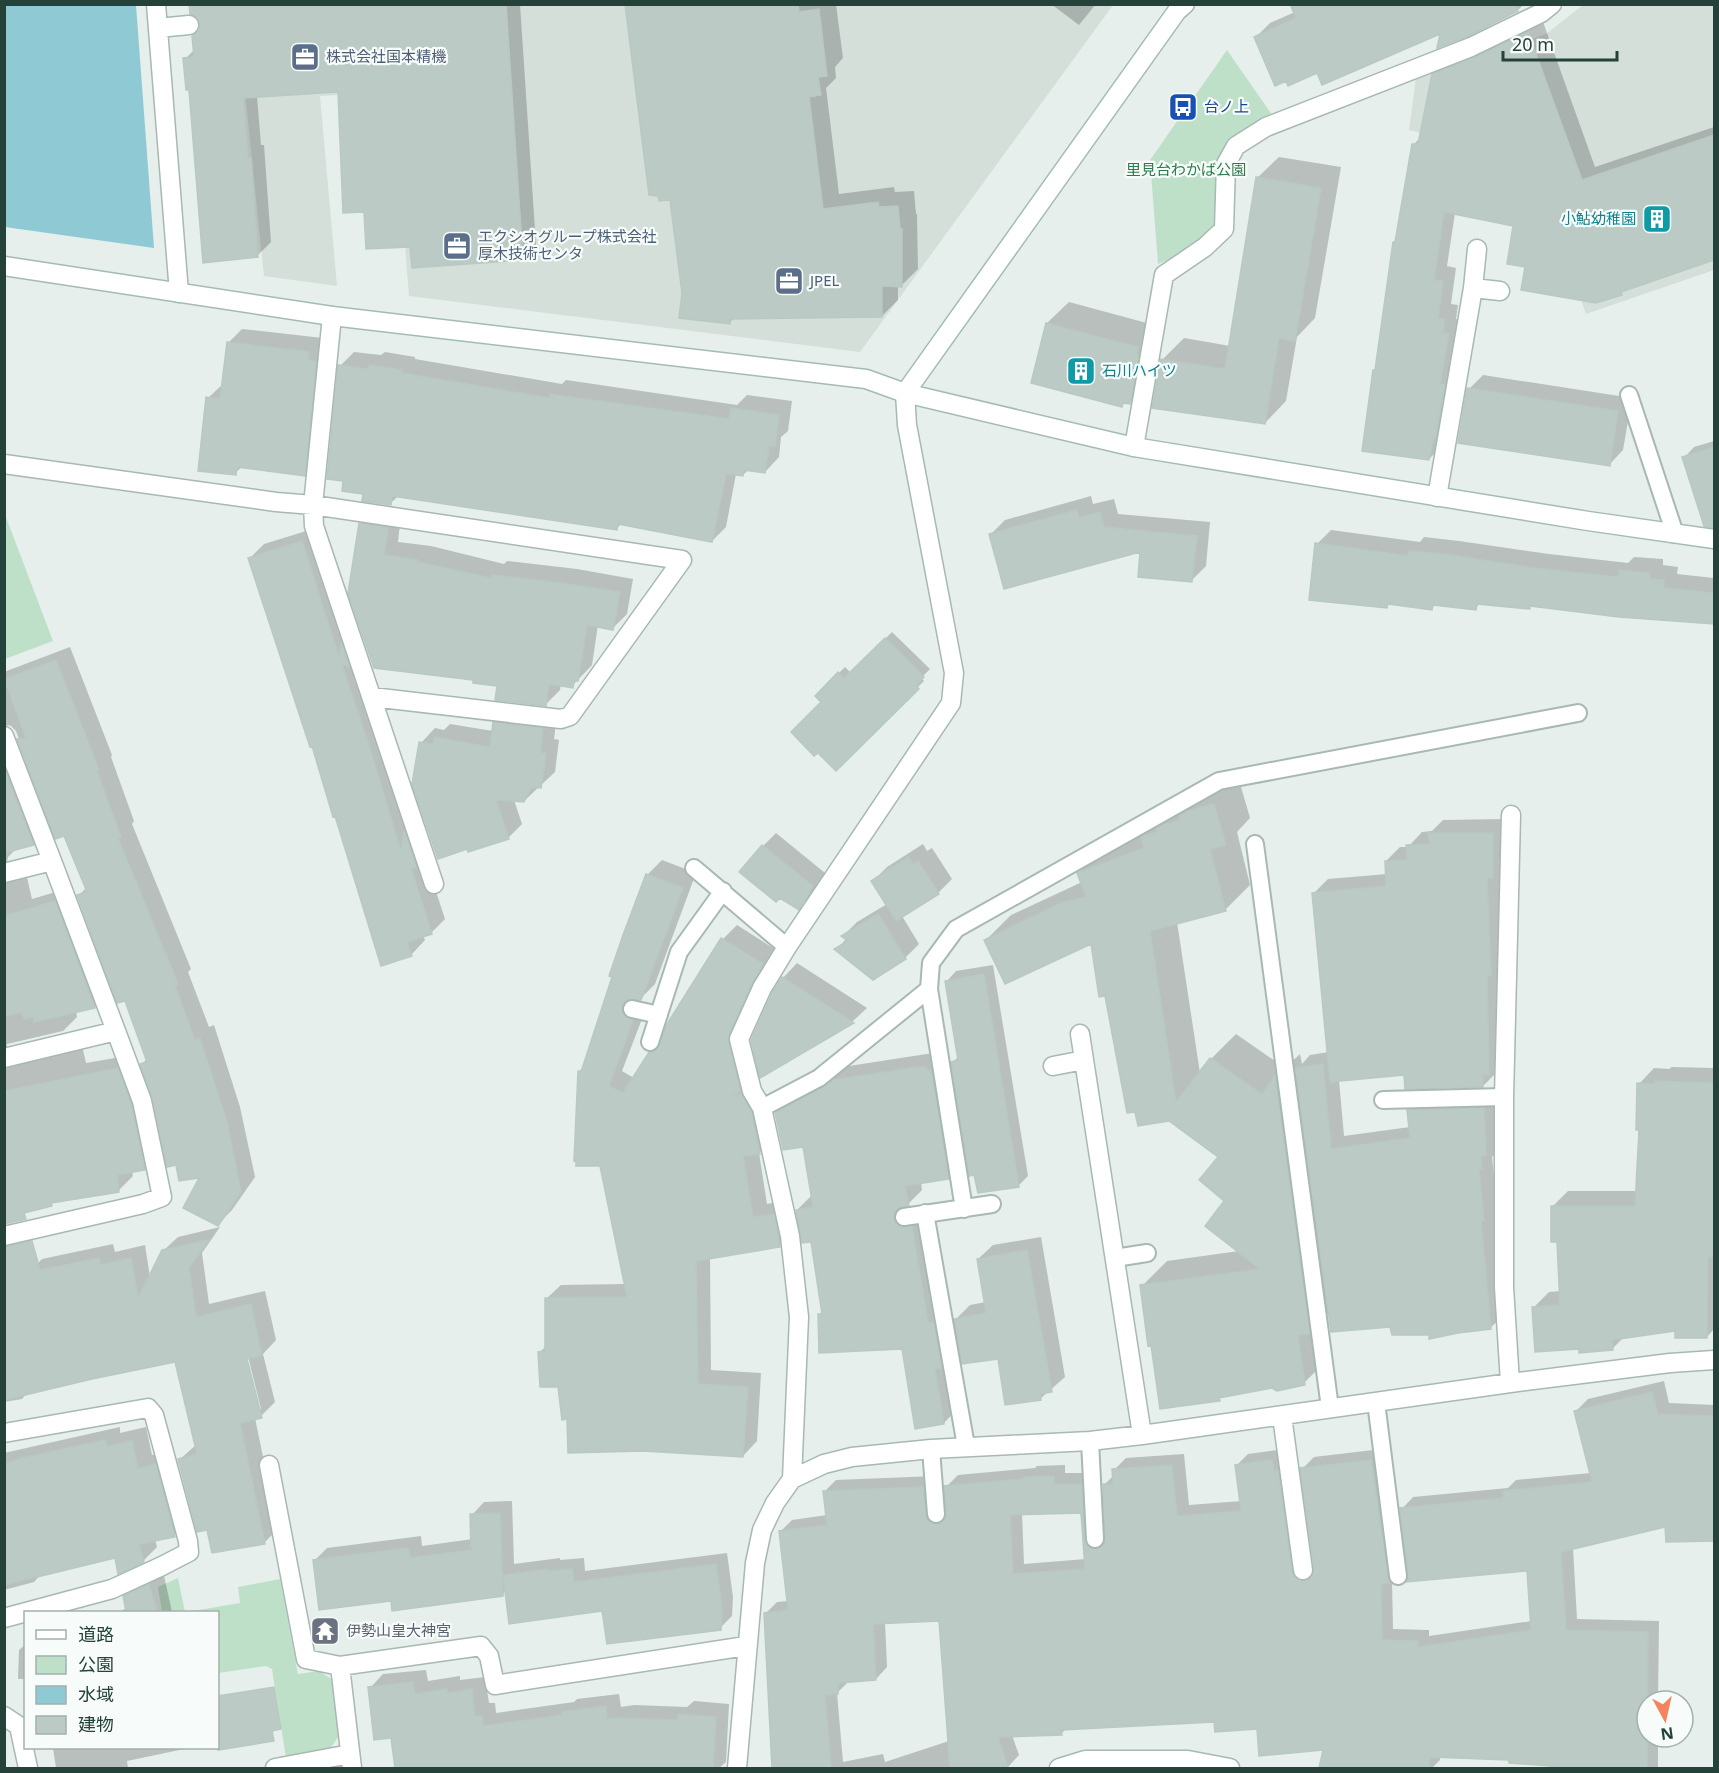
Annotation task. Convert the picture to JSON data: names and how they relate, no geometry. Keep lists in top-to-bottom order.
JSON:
{
  "parks": ["里見台わかば公園"],
  "places": {
    "office": ["株式会社国本精機", "エクシオグループ株式会社 厚木技術センタ", "JPEL"],
    "bus stop": ["台ノ上"],
    "building": ["小鮎幼稚園", "石川ハイツ"],
    "temple": ["伊勢山皇大神宮"]
  },
  "legend": [
    "道路",
    "公園",
    "水域",
    "建物"
  ],
  "scale_bar": "20 m",
  "north": "bottom"
}
